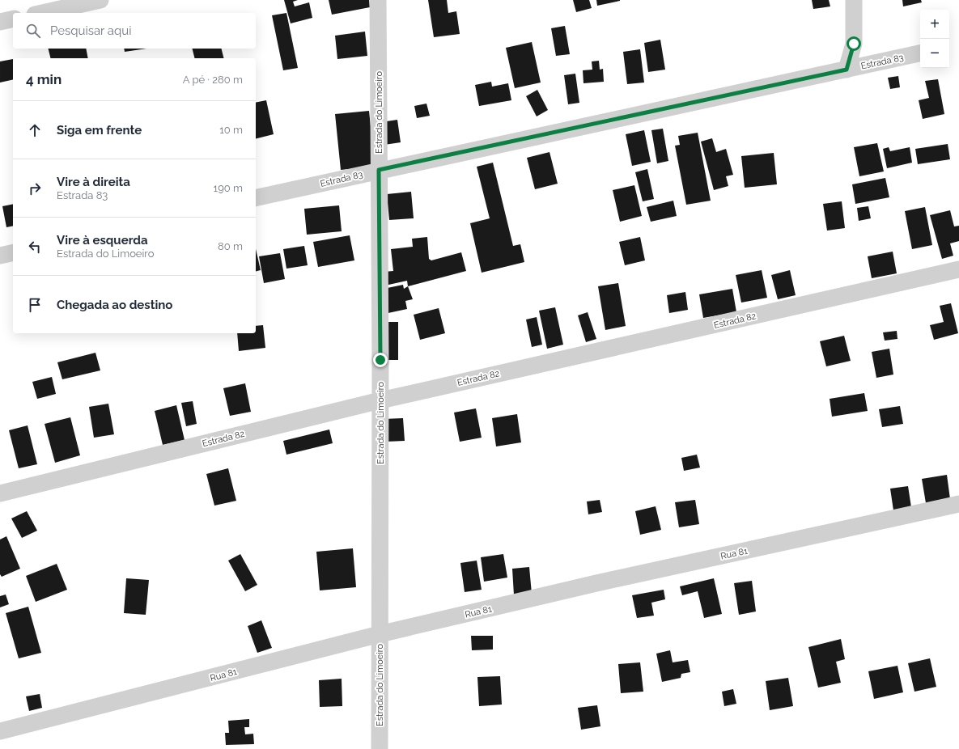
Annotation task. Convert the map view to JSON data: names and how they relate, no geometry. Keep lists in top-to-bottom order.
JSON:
{
  "streets": {
    "street": [
      "Estrada 83",
      "Estrada do Limoeiro",
      "Estrada 82",
      "Rua 81"
    ]
  },
  "crossings": [
    ["Estrada 83", "Estrada do Limoeiro"],
    ["Estrada do Limoeiro", "Estrada 82"],
    ["Estrada do Limoeiro", "Rua 81"]
  ],
  "page": {
    "map_buttons": ["+", "−"],
    "search": "Pesquisar aqui",
    "heading": ["4 min", "A pé · 280 m"],
    "list": [
      ["Siga em frente", "10 m"],
      ["Vire à direita", "Estrada 83", "190 m"],
      ["Vire à esquerda", "Estrada do Limoeiro", "80 m"],
      "Chegada ao destino"
    ]
  }
}
